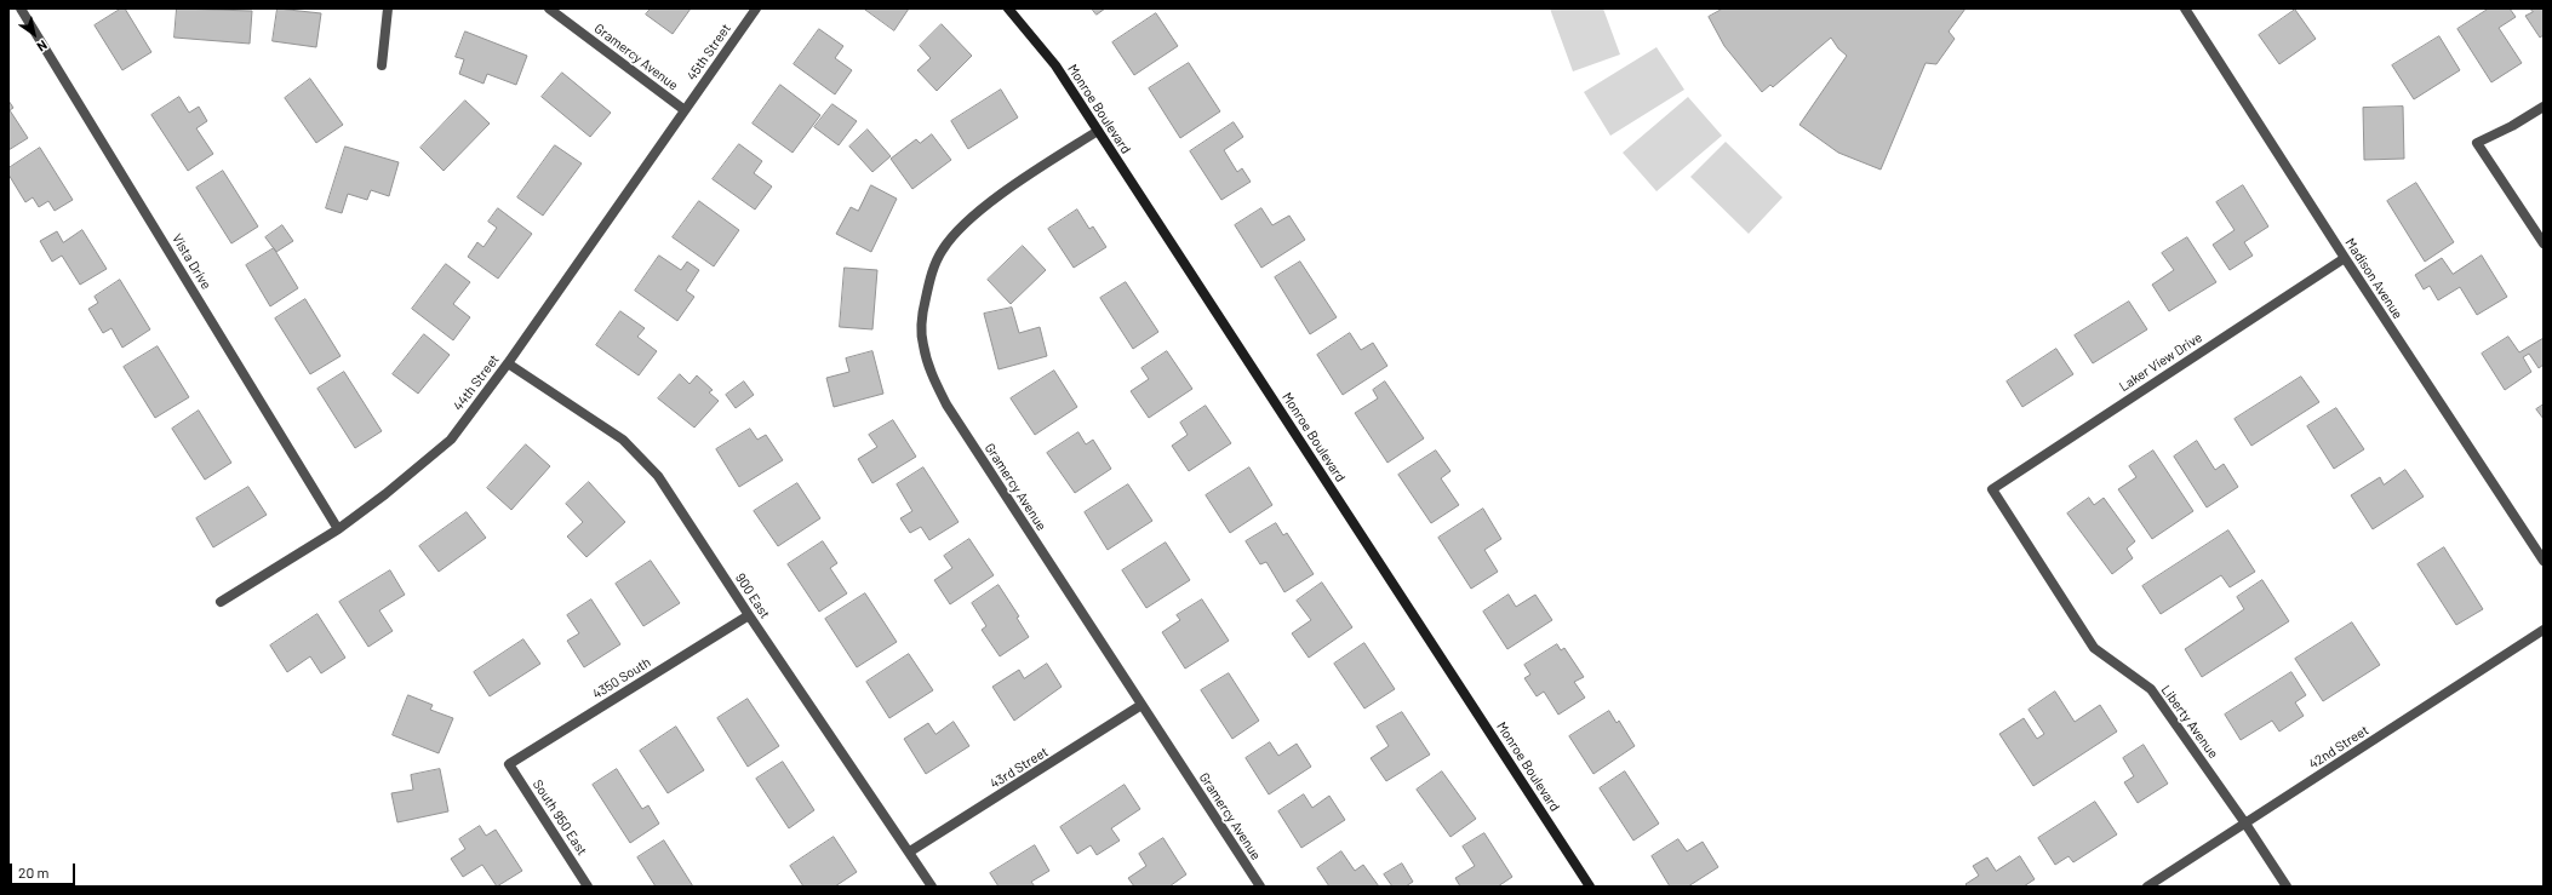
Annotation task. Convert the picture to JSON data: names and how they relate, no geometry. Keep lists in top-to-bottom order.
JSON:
{
  "streets": {
    "street": [
      "45th Street",
      "Gramercy Avenue",
      "Monroe Boulevard",
      "Vista Drive",
      "Madison Avenue",
      "Laker View Drive",
      "44th Street",
      "900 East",
      "4350 South",
      "Liberty Avenue",
      "42nd Street",
      "43rd Street",
      "South 950 East"
    ]
  },
  "crossings": [
    ["45th Street", "Gramercy Avenue"],
    ["45th Street", "44th Street"],
    ["Gramercy Avenue", "Monroe Boulevard"],
    ["Gramercy Avenue", "44th Street"],
    ["Gramercy Avenue", "43rd Street"],
    ["Vista Drive", "44th Street"],
    ["Madison Avenue", "Laker View Drive"],
    ["Laker View Drive", "Liberty Avenue"],
    ["44th Street", "900 East"],
    ["900 East", "4350 South"],
    ["900 East", "43rd Street"],
    ["4350 South", "South 950 East"],
    ["Liberty Avenue", "42nd Street"]
  ],
  "scale_bar": "20 m",
  "north": "bottom right"
}
